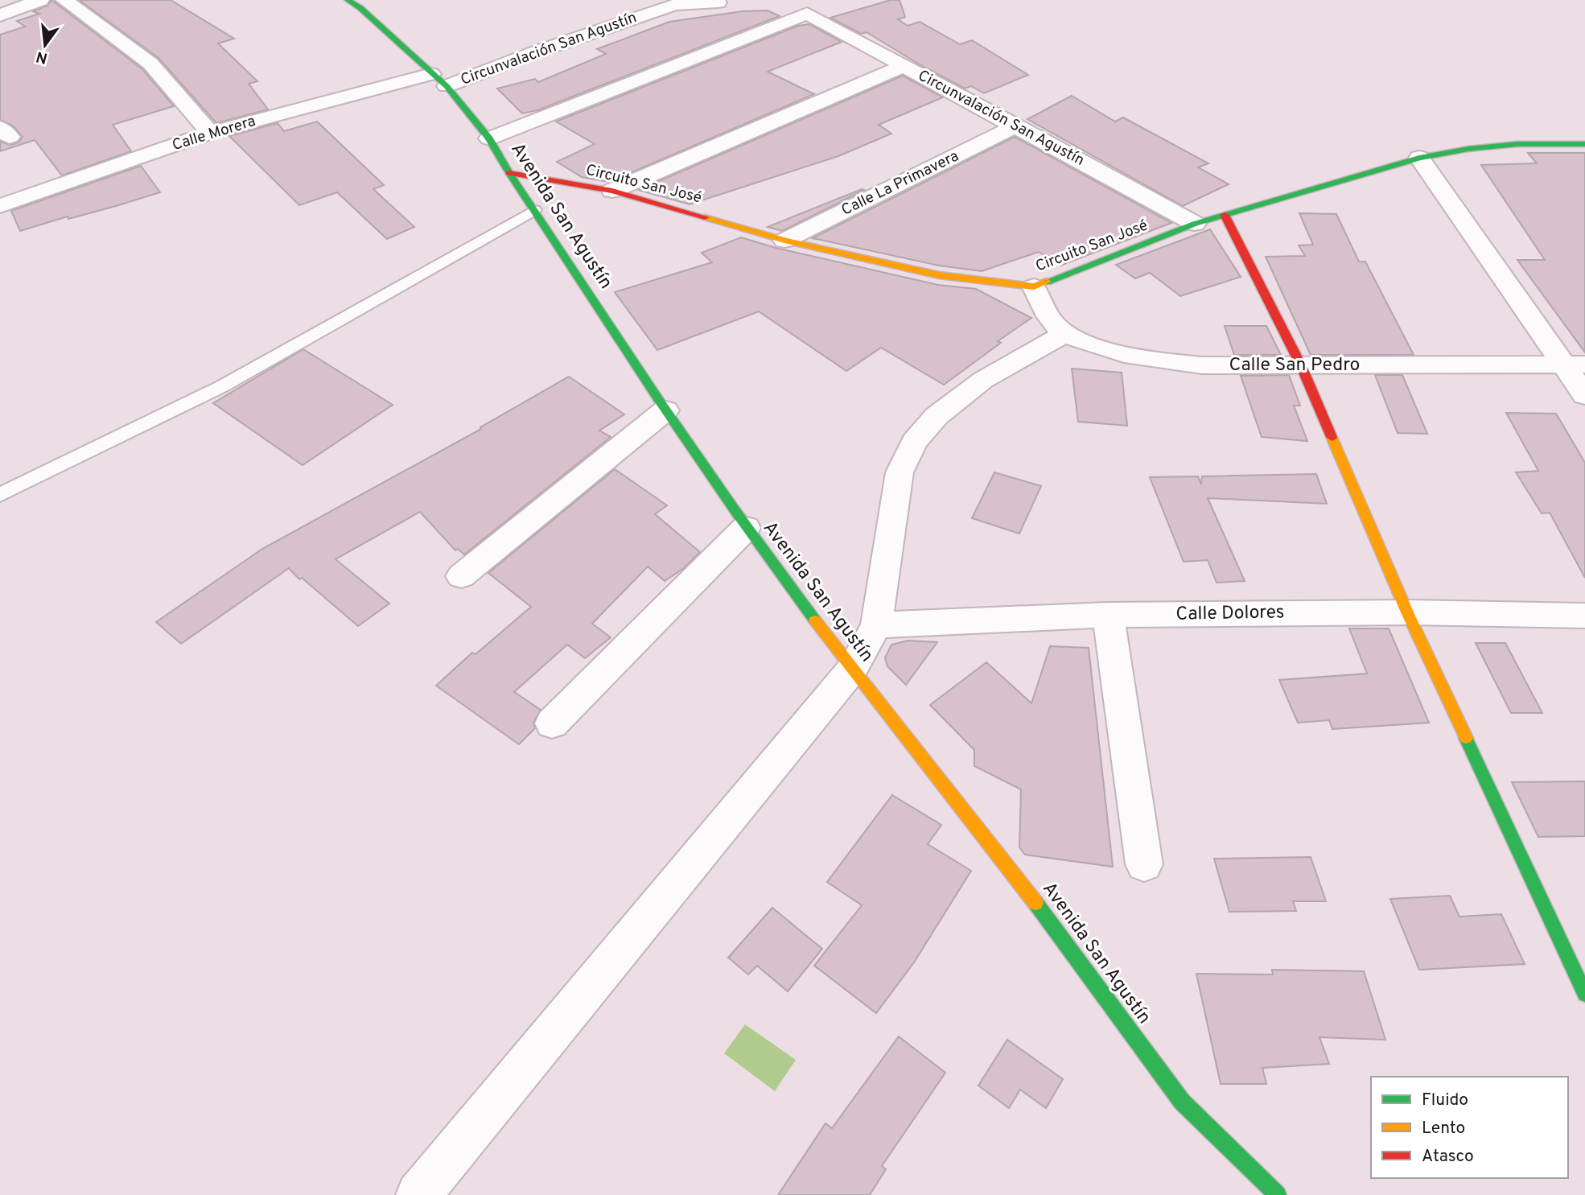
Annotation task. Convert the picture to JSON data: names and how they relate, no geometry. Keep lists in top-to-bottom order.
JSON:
{
  "streets": {
    "street": [
      "Circunvalación San Agustín",
      "Calle Morera",
      "Calle La Primavera",
      "Circuito San José",
      "Avenida San Agustín",
      "Calle San Pedro",
      "Calle Dolores"
    ]
  },
  "crossings": [
    ["Circunvalación San Agustín", "Calle Morera"],
    ["Circunvalación San Agustín", "Calle La Primavera"],
    ["Circunvalación San Agustín", "Circuito San José"],
    ["Circunvalación San Agustín", "Avenida San Agustín"],
    ["Calle Morera", "Avenida San Agustín"],
    ["Calle La Primavera", "Circuito San José"],
    ["Circuito San José", "Avenida San Agustín"],
    ["Circuito San José", "Calle San Pedro"]
  ],
  "legend": ["Fluido", "Lento", "Atasco"],
  "north": "bottom"
}
